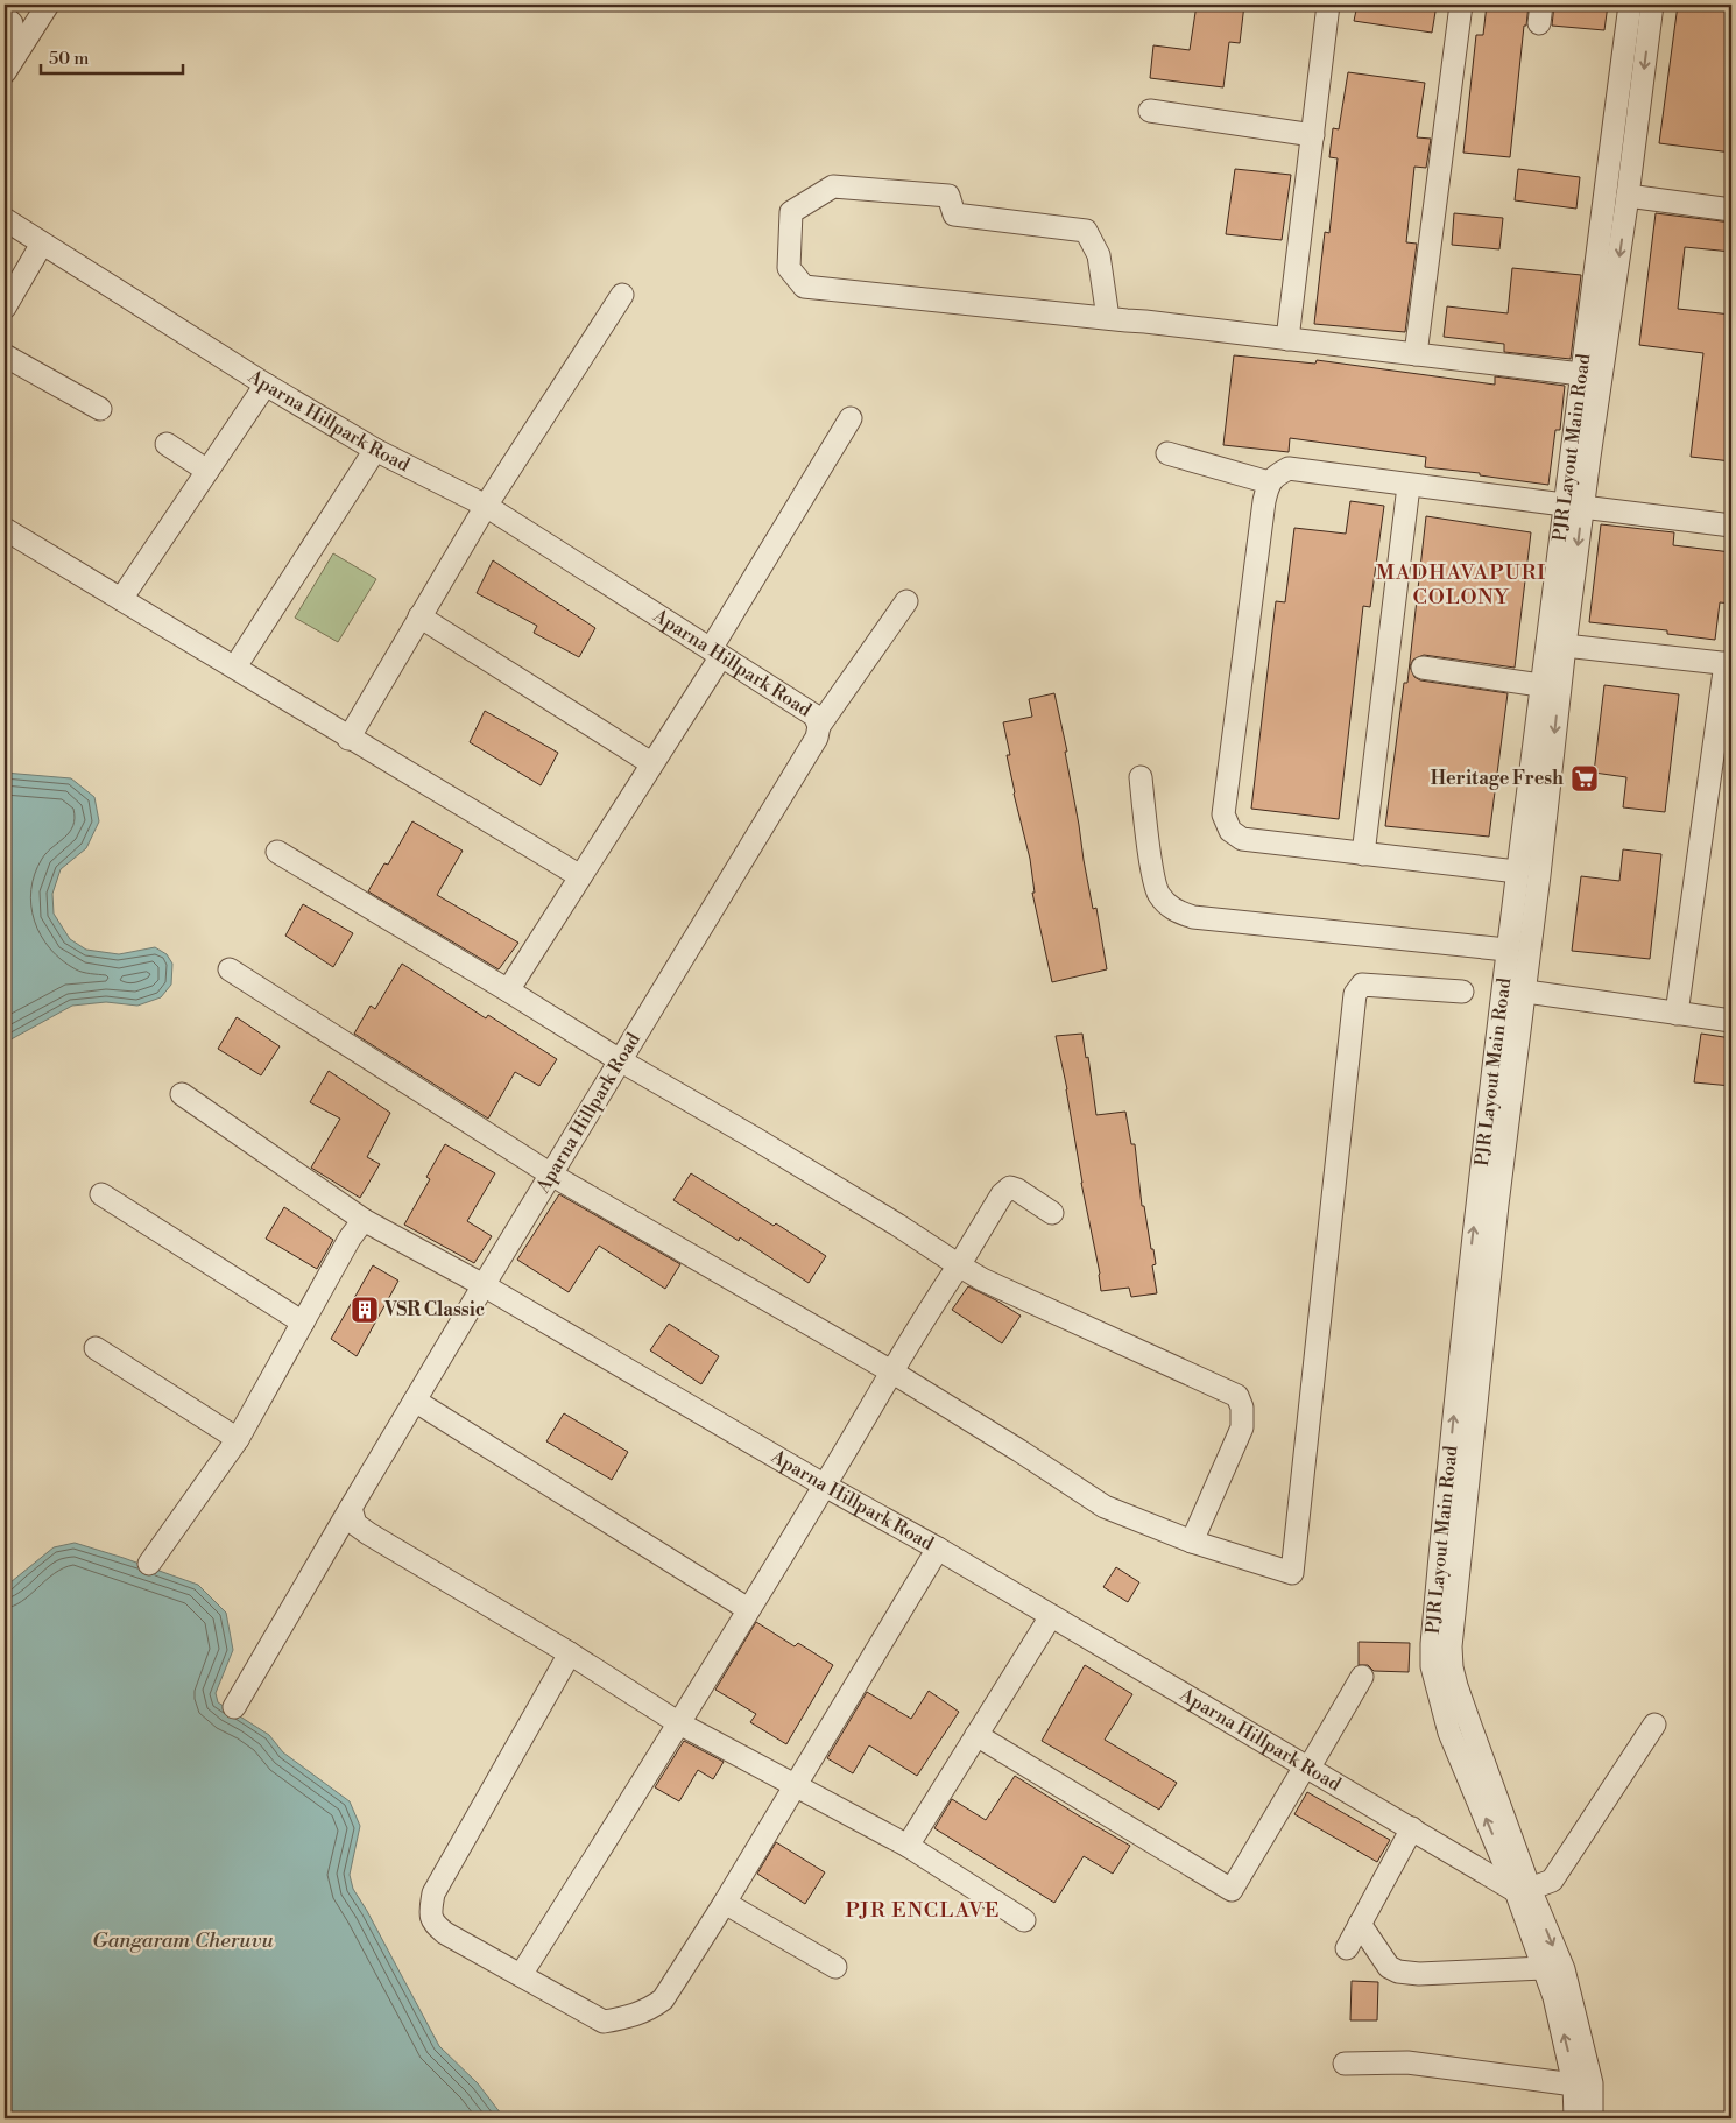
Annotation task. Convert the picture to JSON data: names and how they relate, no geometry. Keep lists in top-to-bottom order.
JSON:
{
  "streets": {
    "street": ["Aparna Hillpark Road", "PJR Layout Main Road"]
  },
  "crossings": [
    ["Aparna Hillpark Road", "PJR Layout Main Road"]
  ],
  "districts": ["MADHAVAPURI COLONY", "PJR ENCLAVE"],
  "water": ["Gangaram Cheruvu"],
  "places": {
    "supermarket": ["Heritage Fresh"],
    "building": ["VSR Classic"]
  },
  "scale_bar": "50 m"
}
